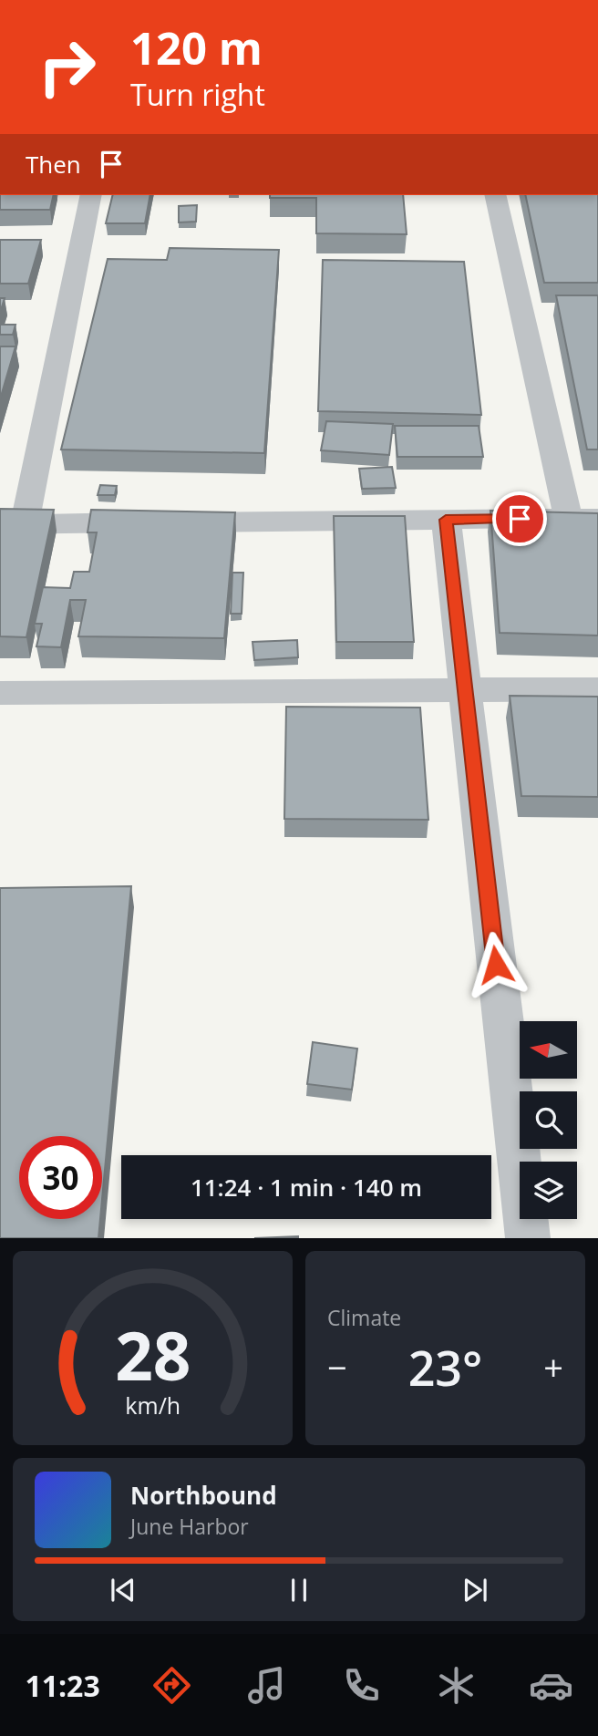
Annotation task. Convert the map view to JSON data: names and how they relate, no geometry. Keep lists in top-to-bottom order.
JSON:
{
  "north": "left",
  "page": {
    "turn": ["120 m", "Turn right"],
    "then": "Then",
    "limit": "30",
    "trip": "11:24 · 1 min · 140 m",
    "tile": "Climate",
    "heat": ["−", "23°", "+"],
    "song": ["Northbound", "June Harbor"],
    "tabs": "11:23",
    "gauge": ["28", "km/h"]
  }
}
